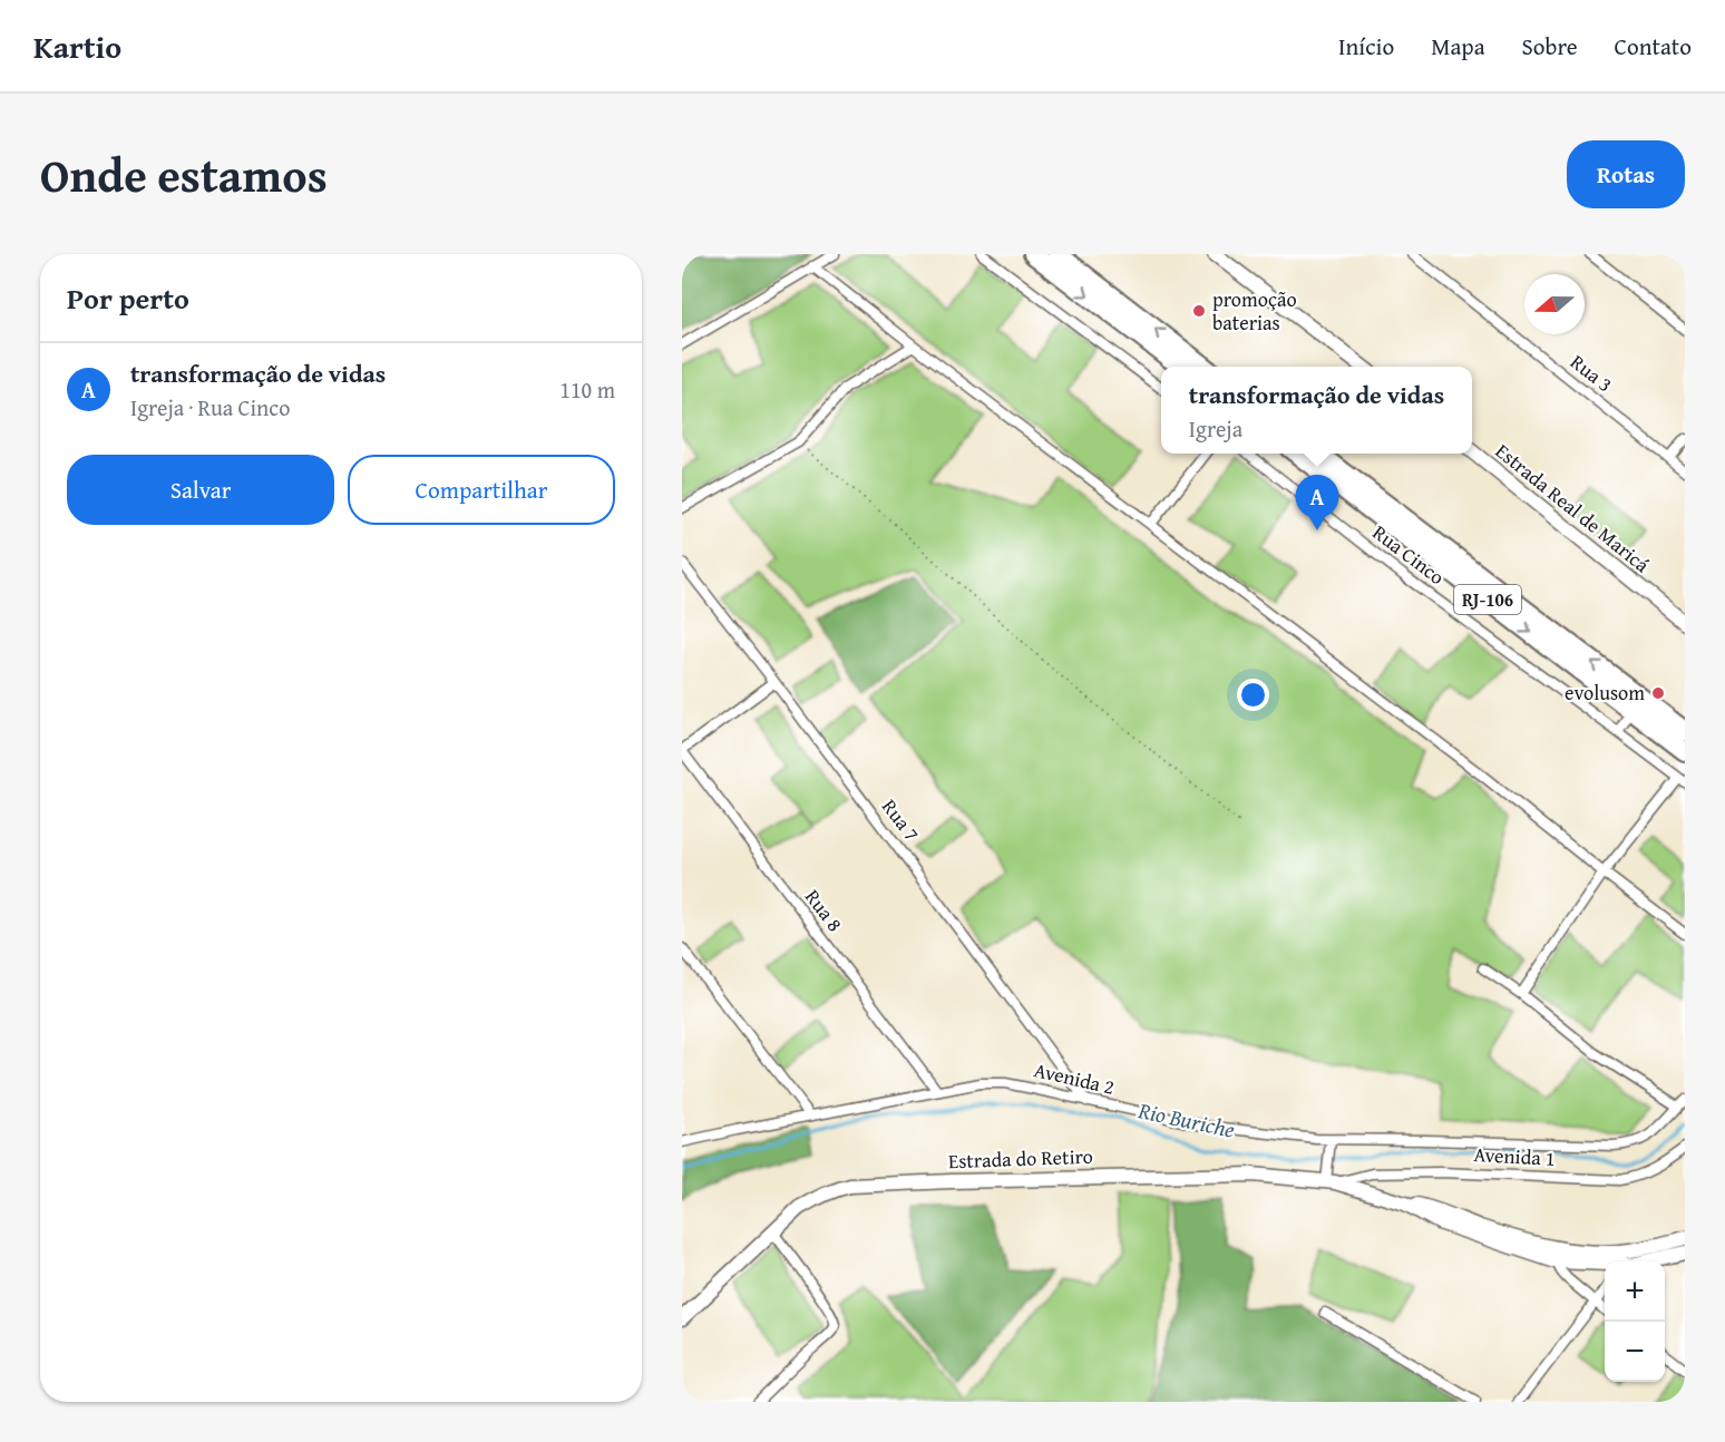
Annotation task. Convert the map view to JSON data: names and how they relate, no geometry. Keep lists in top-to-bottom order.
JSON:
{
  "streets": {
    "highway": ["RJ-106"],
    "street": [
      "Rua 3",
      "Estrada Real de Maricá",
      "Rua Cinco",
      "Rua 7",
      "Rua 8",
      "Avenida 2",
      "Avenida 1",
      "Estrada do Retiro"
    ]
  },
  "crossings": [
    ["Rua 7", "Avenida 2"],
    ["Rua 8", "Avenida 2"],
    ["Avenida 1", "Estrada do Retiro"]
  ],
  "water": ["Rio Buriche"],
  "places": ["promoção baterias", "evolusom"],
  "north": "left",
  "page": {
    "header": "Kartio",
    "nav": [
      "Início",
      "Mapa",
      "Sobre",
      "Contato"
    ],
    "title": "Onde estamos",
    "buttons": [
      "Rotas",
      ["Salvar", "Compartilhar"]
    ],
    "heading": "Por perto",
    "list": [
      {
        "mark": "A",
        "name": "transformação de vidas",
        "note": "Igreja · Rua Cinco",
        "value": "110 m"
      }
    ],
    "popup": ["transformação de vidas", "Igreja"],
    "pins": "A",
    "map_buttons": ["+", "−"]
  }
}
